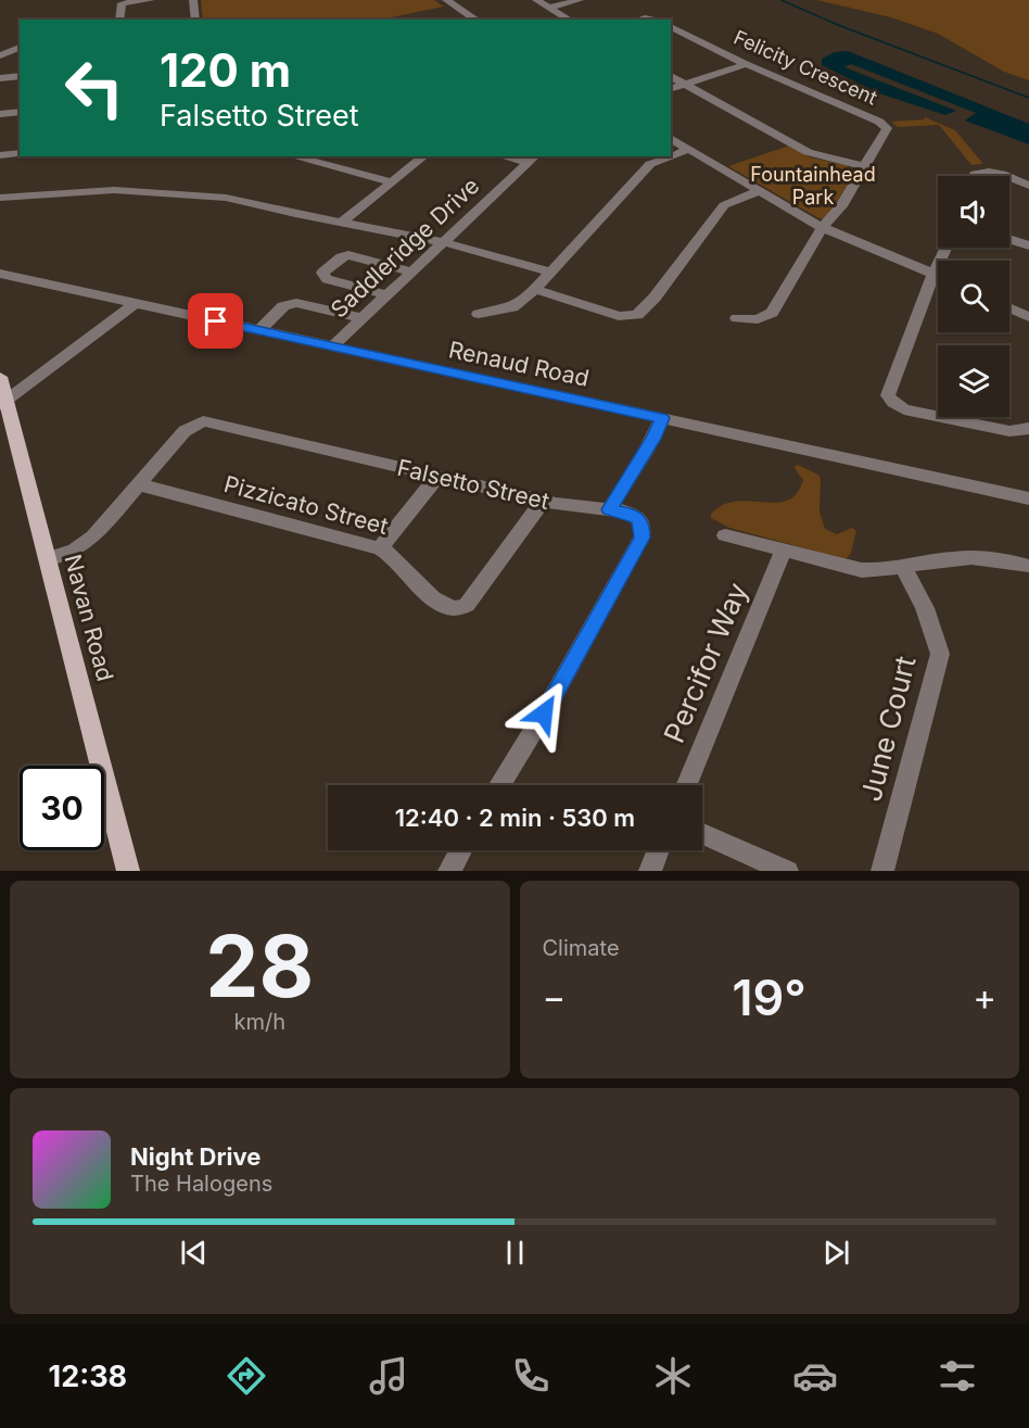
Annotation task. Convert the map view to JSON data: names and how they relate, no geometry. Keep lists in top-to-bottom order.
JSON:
{
  "streets": {
    "main road": ["Navan Road"],
    "street": [
      "Felicity Crescent",
      "Saddleridge Drive",
      "Renaud Road",
      "Falsetto Street",
      "Pizzicato Street",
      "Percifor Way",
      "June Court"
    ]
  },
  "crossings": [
    ["Saddleridge Drive", "Renaud Road"],
    ["Falsetto Street", "Pizzicato Street"],
    ["Falsetto Street", "Navan Road"]
  ],
  "parks": ["Fountainhead Park"],
  "page": {
    "turn": ["120 m", "Falsetto Street"],
    "limit": "30",
    "trip": "12:40 · 2 min · 530 m",
    "tile": [
      ["28", "km/h"],
      "Climate"
    ],
    "heat": ["−", "19°", "+"],
    "song": ["Night Drive", "The Halogens"],
    "tabs": "12:38"
  }
}
